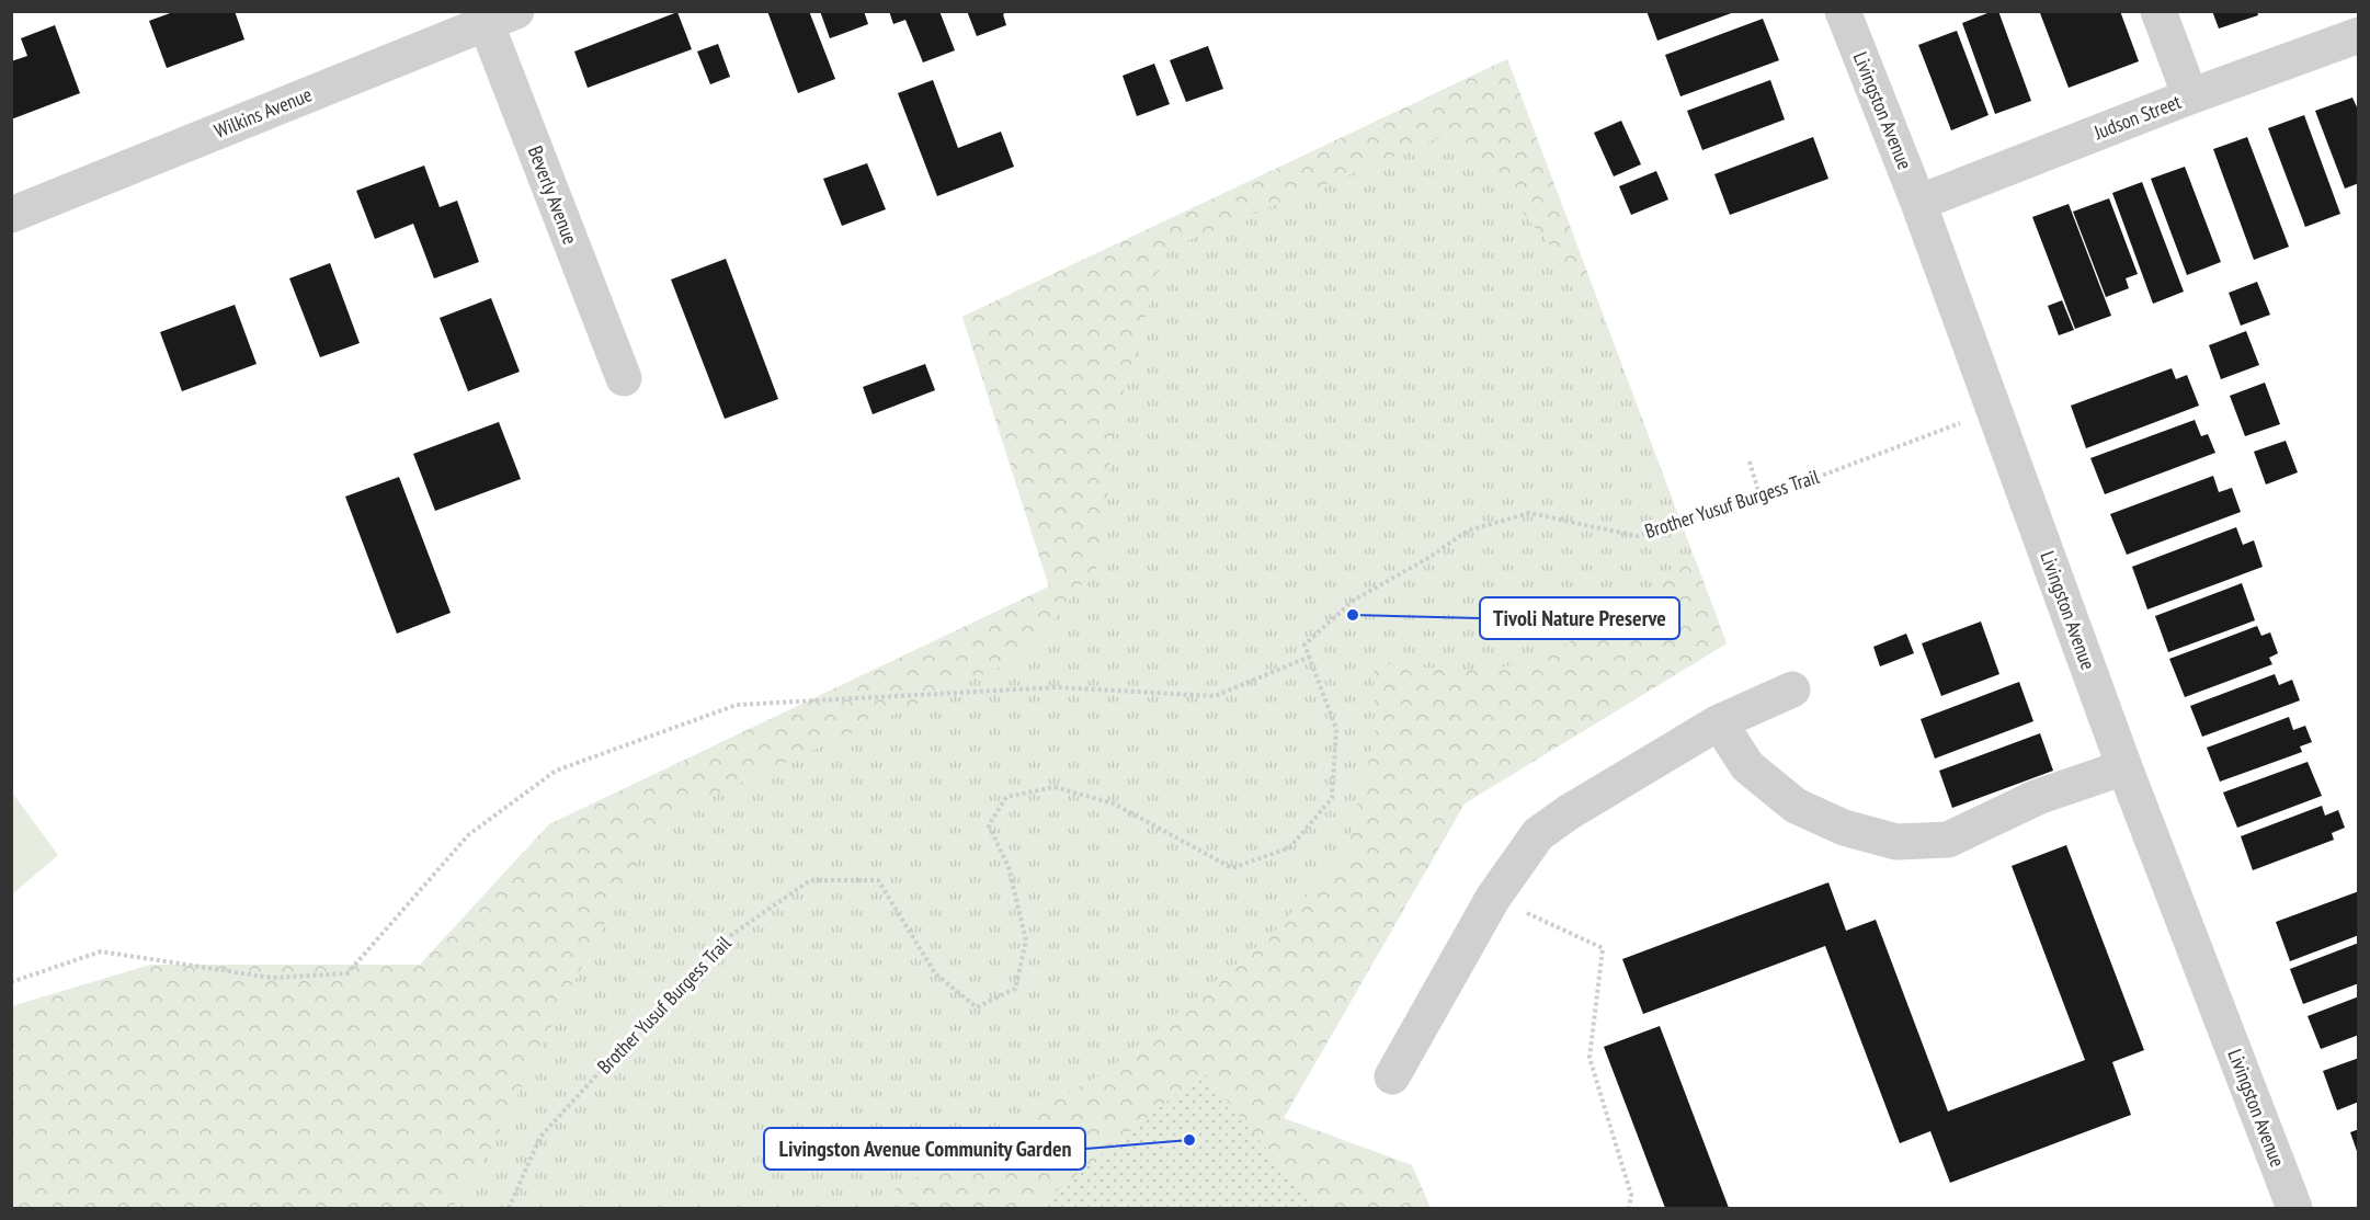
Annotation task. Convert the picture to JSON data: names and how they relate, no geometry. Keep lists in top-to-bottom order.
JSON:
{
  "streets": {
    "street": [
      "Livingston Avenue",
      "Wilkins Avenue",
      "Judson Street",
      "Beverly Avenue"
    ],
    "path": ["Brother Yusuf Burgess Trail"]
  },
  "crossings": [
    ["Livingston Avenue", "Judson Street"],
    ["Livingston Avenue", "Brother Yusuf Burgess Trail"],
    ["Wilkins Avenue", "Beverly Avenue"]
  ],
  "places": ["Tivoli Nature Preserve", "Livingston Avenue Community Garden"]
}
